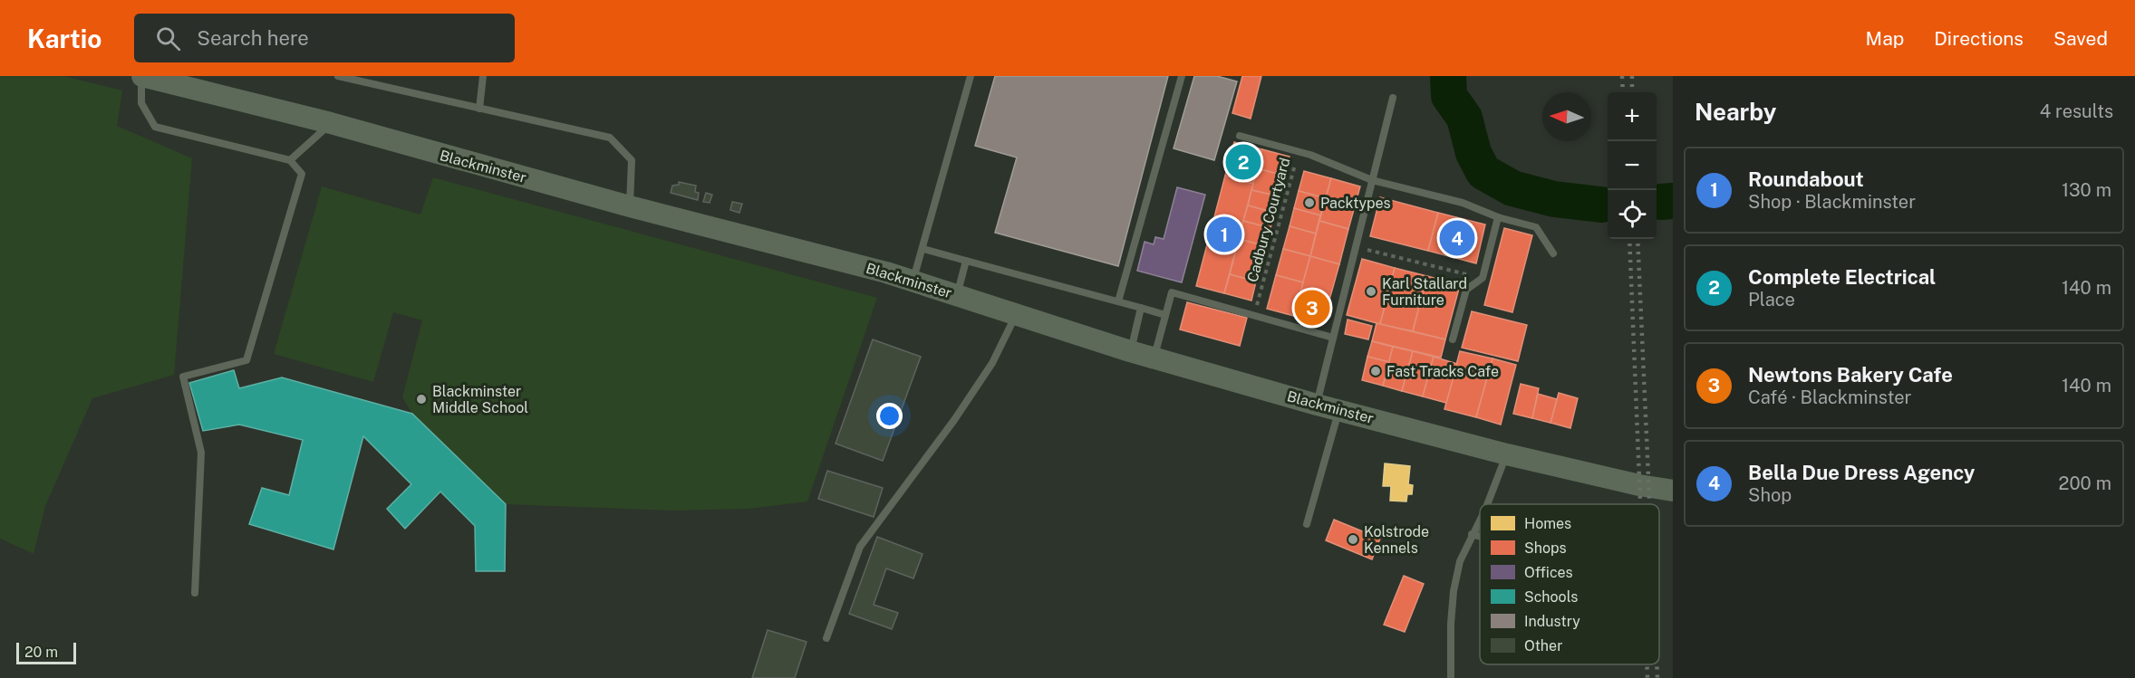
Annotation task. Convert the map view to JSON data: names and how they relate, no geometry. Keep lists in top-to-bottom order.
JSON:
{
  "streets": {
    "main road": ["Blackminster"],
    "path": ["Cadbury Courtyard"]
  },
  "places": [
    "Packtypes",
    "Karl Stallard Furniture",
    "Fast Tracks Cafe",
    "Blackminster Middle School",
    "Kolstrode Kennels"
  ],
  "legend": [
    "Homes",
    "Shops",
    "Offices",
    "Schools",
    "Industry",
    "Other"
  ],
  "scale_bar": "20 m",
  "north": "left",
  "page": {
    "header": "Kartio",
    "search": "Search here",
    "nav": ["Map", "Directions", "Saved"],
    "heading": ["Nearby", "4 results"],
    "map_buttons": ["+", "−"],
    "pins": [
      "2",
      "1",
      "4",
      "3"
    ],
    "list": [
      {
        "mark": "1",
        "name": "Roundabout",
        "note": "Shop · Blackminster",
        "value": "130 m"
      },
      {
        "mark": "2",
        "name": "Complete Electrical",
        "note": "Place",
        "value": "140 m"
      },
      {
        "mark": "3",
        "name": "Newtons Bakery Cafe",
        "note": "Café · Blackminster",
        "value": "140 m"
      },
      {
        "mark": "4",
        "name": "Bella Due Dress Agency",
        "note": "Shop",
        "value": "200 m"
      }
    ],
    "scale": "20 m"
  }
}
